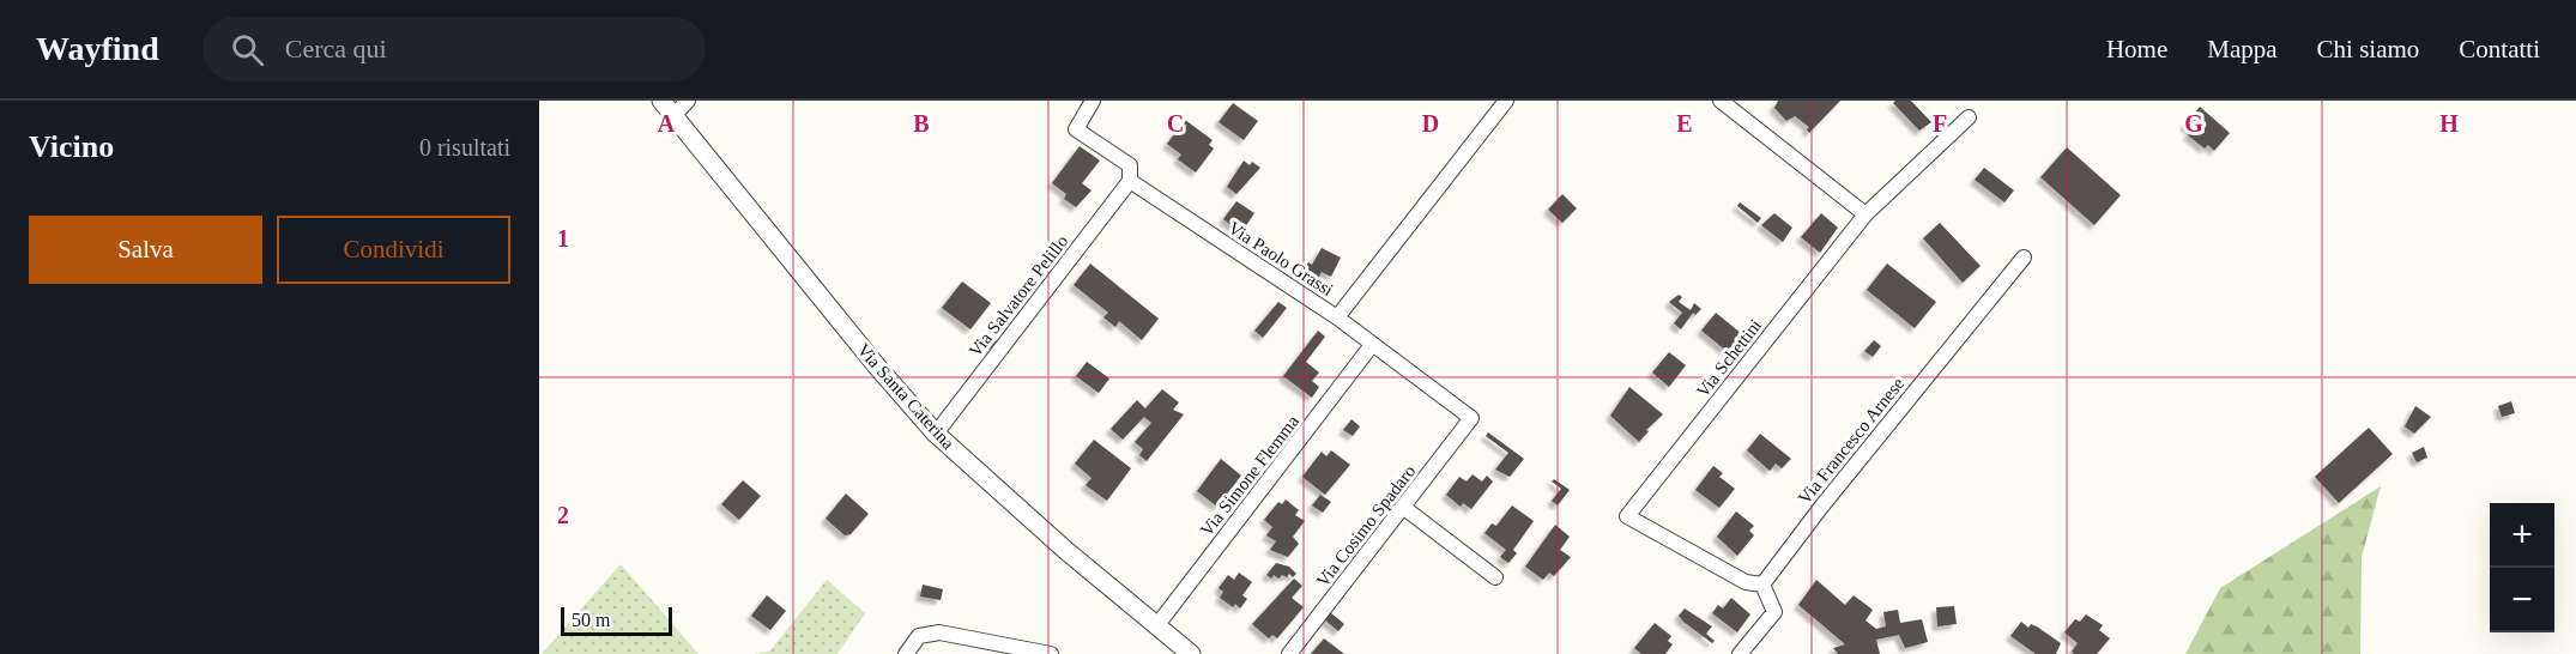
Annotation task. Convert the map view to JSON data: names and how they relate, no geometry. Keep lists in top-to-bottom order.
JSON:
{
  "streets": {
    "street": [
      "Via Paolo Grassi",
      "Via Salvatore Pelillo",
      "Via Schettini",
      "Via Santa Caterina",
      "Via Francesco Arnese",
      "Via Simone Flemma",
      "Via Cosimo Spadaro"
    ]
  },
  "crossings": [
    ["Via Paolo Grassi", "Via Salvatore Pelillo"],
    ["Via Paolo Grassi", "Via Simone Flemma"],
    ["Via Paolo Grassi", "Via Cosimo Spadaro"],
    ["Via Salvatore Pelillo", "Via Santa Caterina"],
    ["Via Schettini", "Via Francesco Arnese"],
    ["Via Santa Caterina", "Via Simone Flemma"]
  ],
  "scale_bar": "50 m",
  "page": {
    "header": "Wayfind",
    "search": "Cerca qui",
    "nav": [
      "Home",
      "Mappa",
      "Chi siamo",
      "Contatti"
    ],
    "heading": ["Vicino", "0 risultati"],
    "buttons": ["Salva", "Condividi"],
    "map_buttons": ["+", "−"],
    "scale": "50 m"
  },
  "grid": {
    "columns": [
      "A",
      "B",
      "C",
      "D",
      "E",
      "F",
      "G",
      "H"
    ],
    "rows": ["1", "2"]
  }
}
